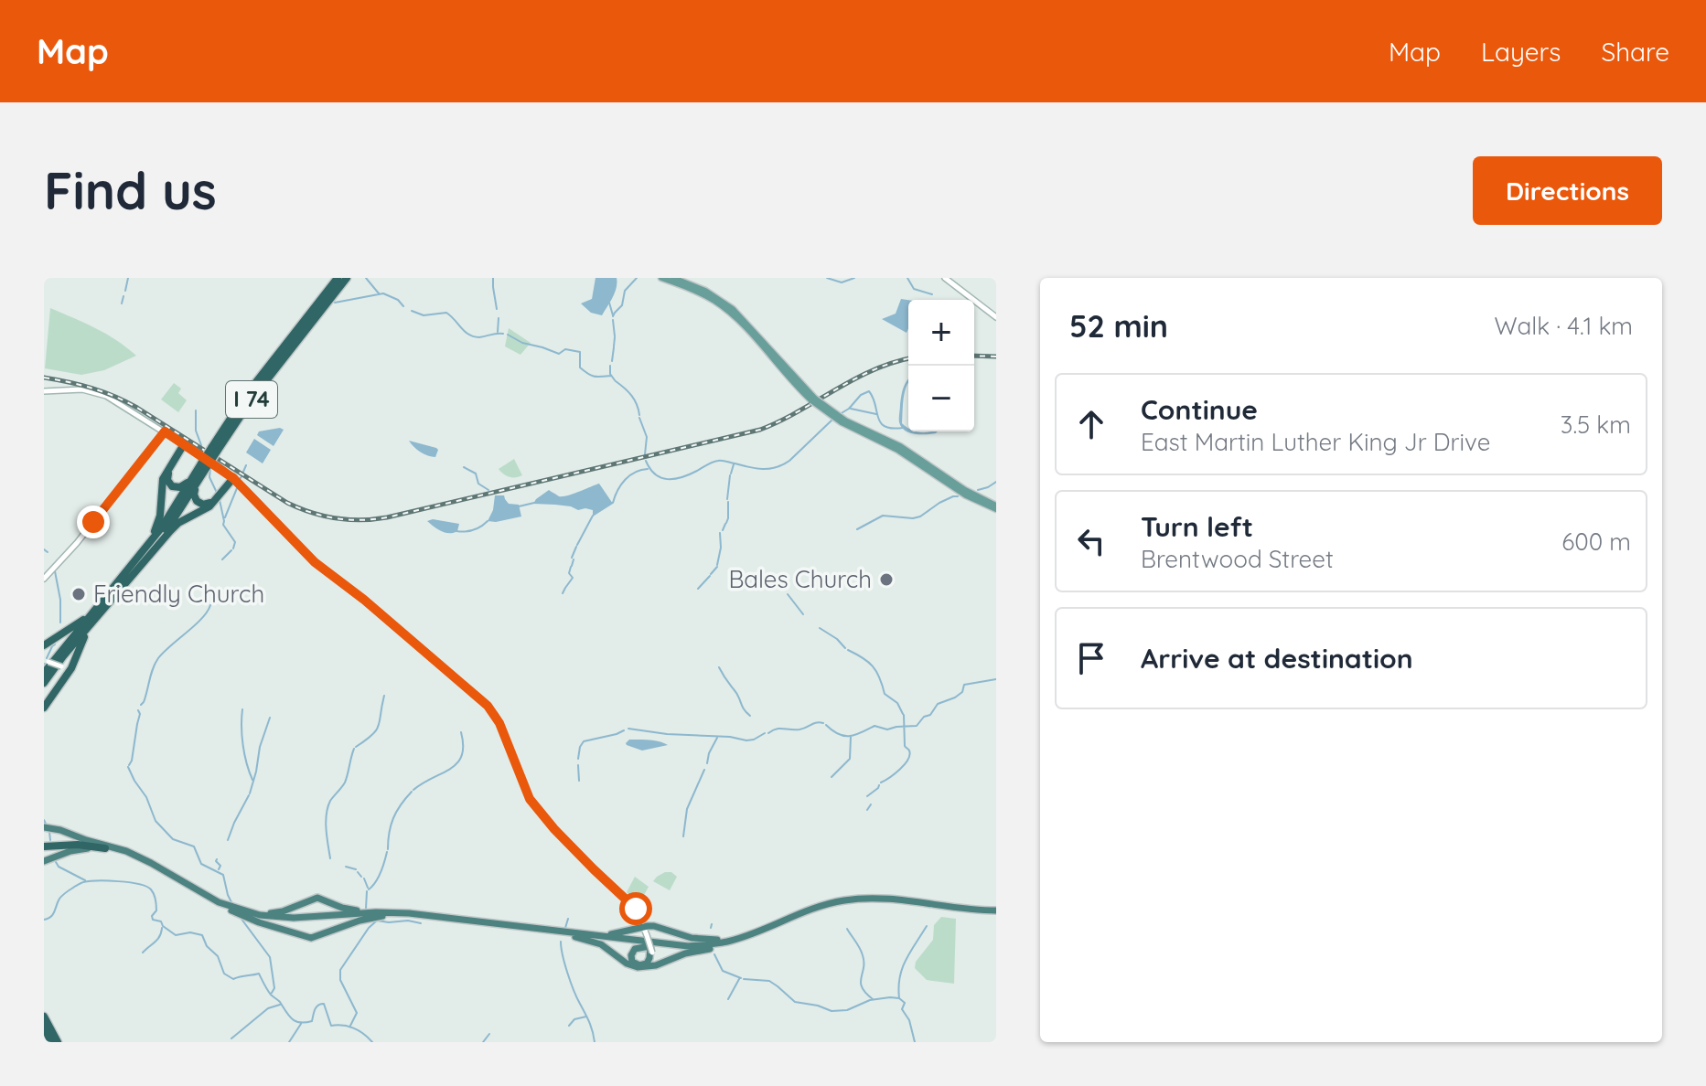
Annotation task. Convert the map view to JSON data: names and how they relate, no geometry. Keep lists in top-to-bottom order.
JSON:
{
  "streets": {
    "highway": ["I 74"]
  },
  "places": ["Bales Church", "Friendly Church"],
  "page": {
    "header": "Map",
    "nav": ["Map", "Layers", "Share"],
    "buttons": "Directions",
    "title": "Find us",
    "heading": ["52 min", "Walk · 4.1 km"],
    "map_buttons": ["+", "−"],
    "list": [
      ["Continue", "East Martin Luther King Jr Drive", "3.5 km"],
      ["Turn left", "Brentwood Street", "600 m"],
      "Arrive at destination"
    ]
  }
}
